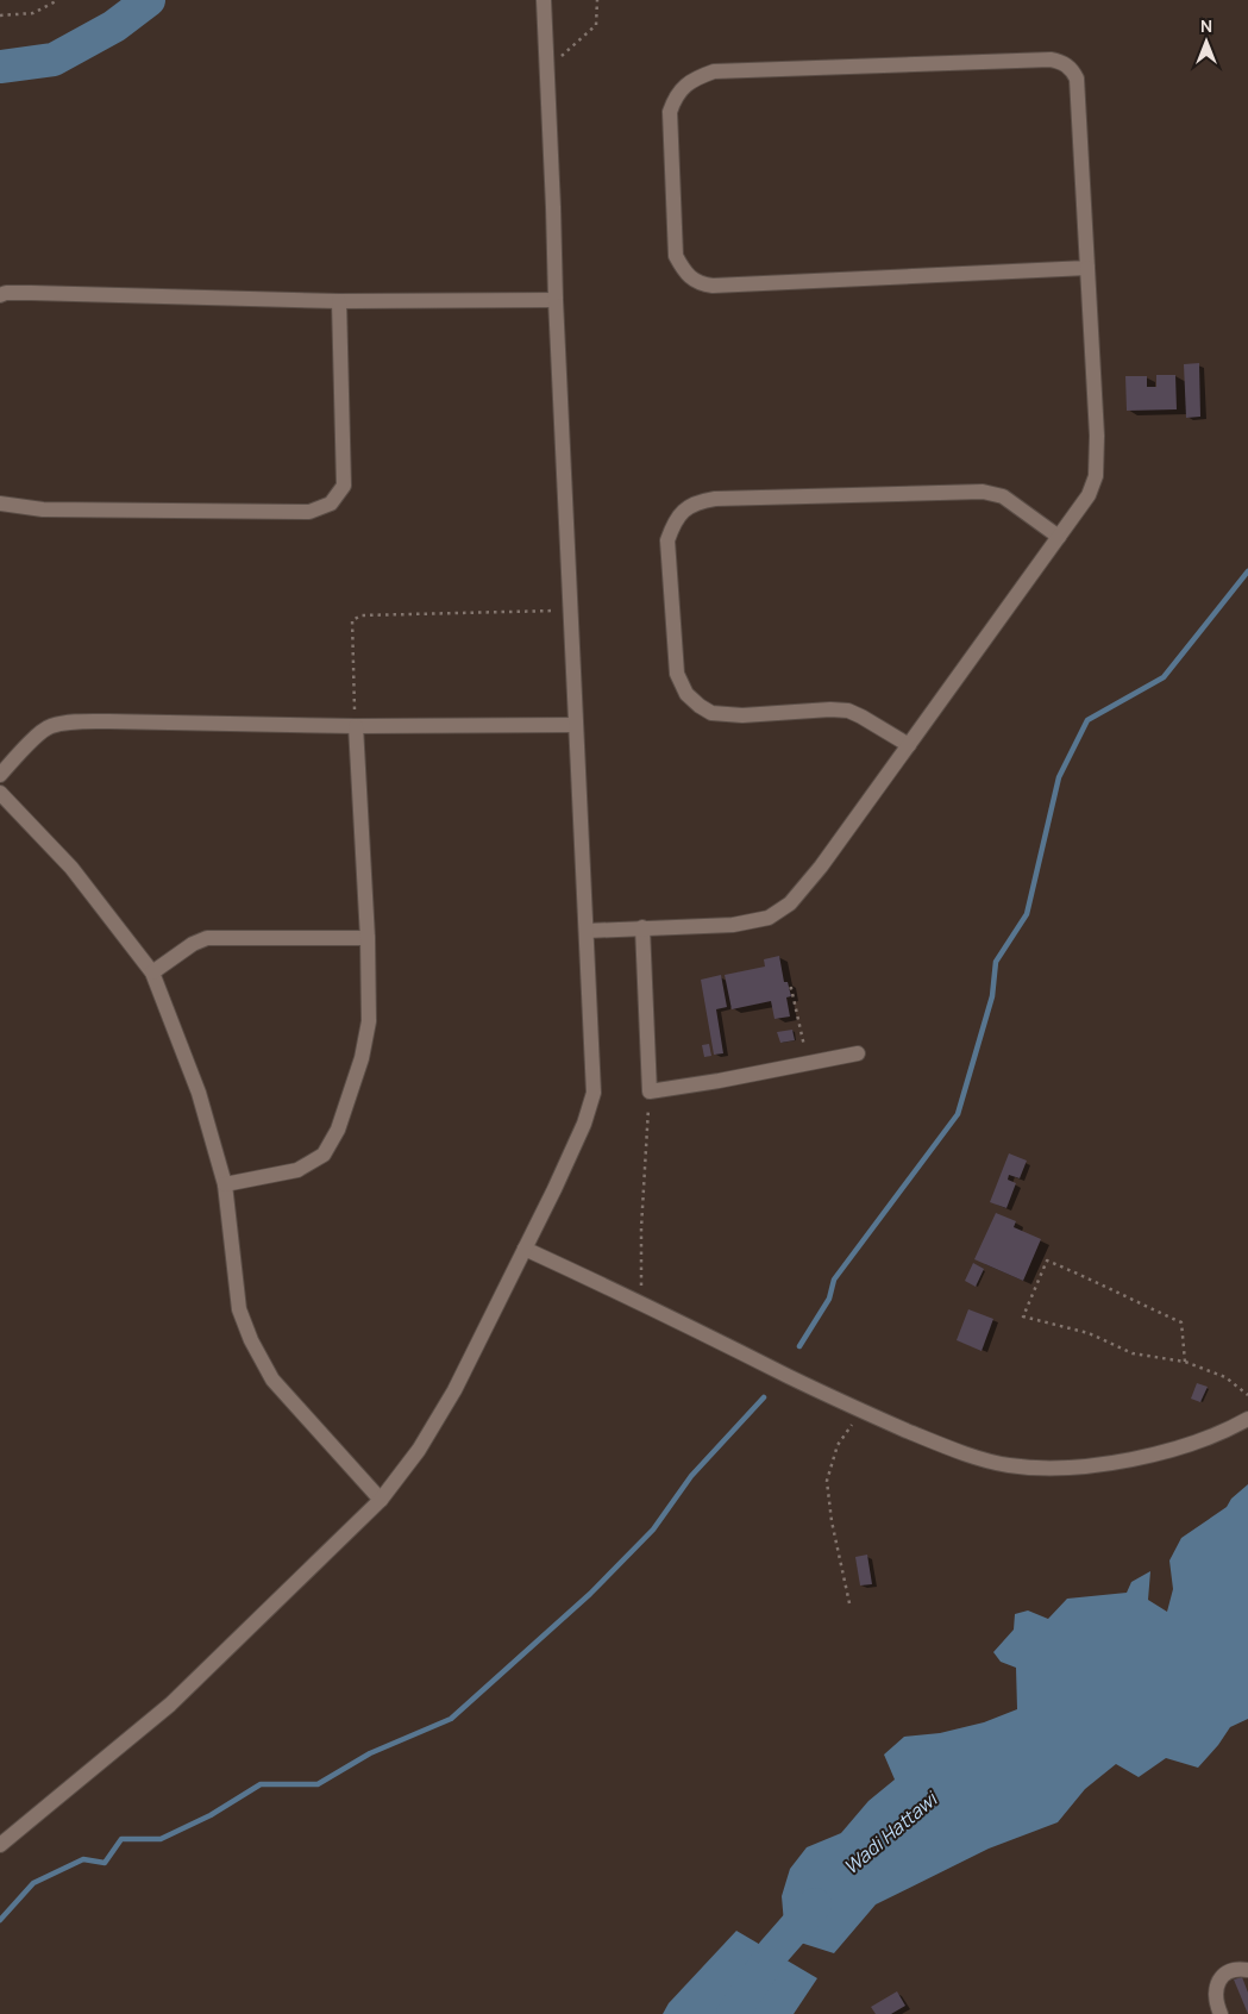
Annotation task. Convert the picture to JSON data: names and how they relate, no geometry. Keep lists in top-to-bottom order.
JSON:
{
  "water": ["Wadi Hattawi"],
  "north": "top"
}
